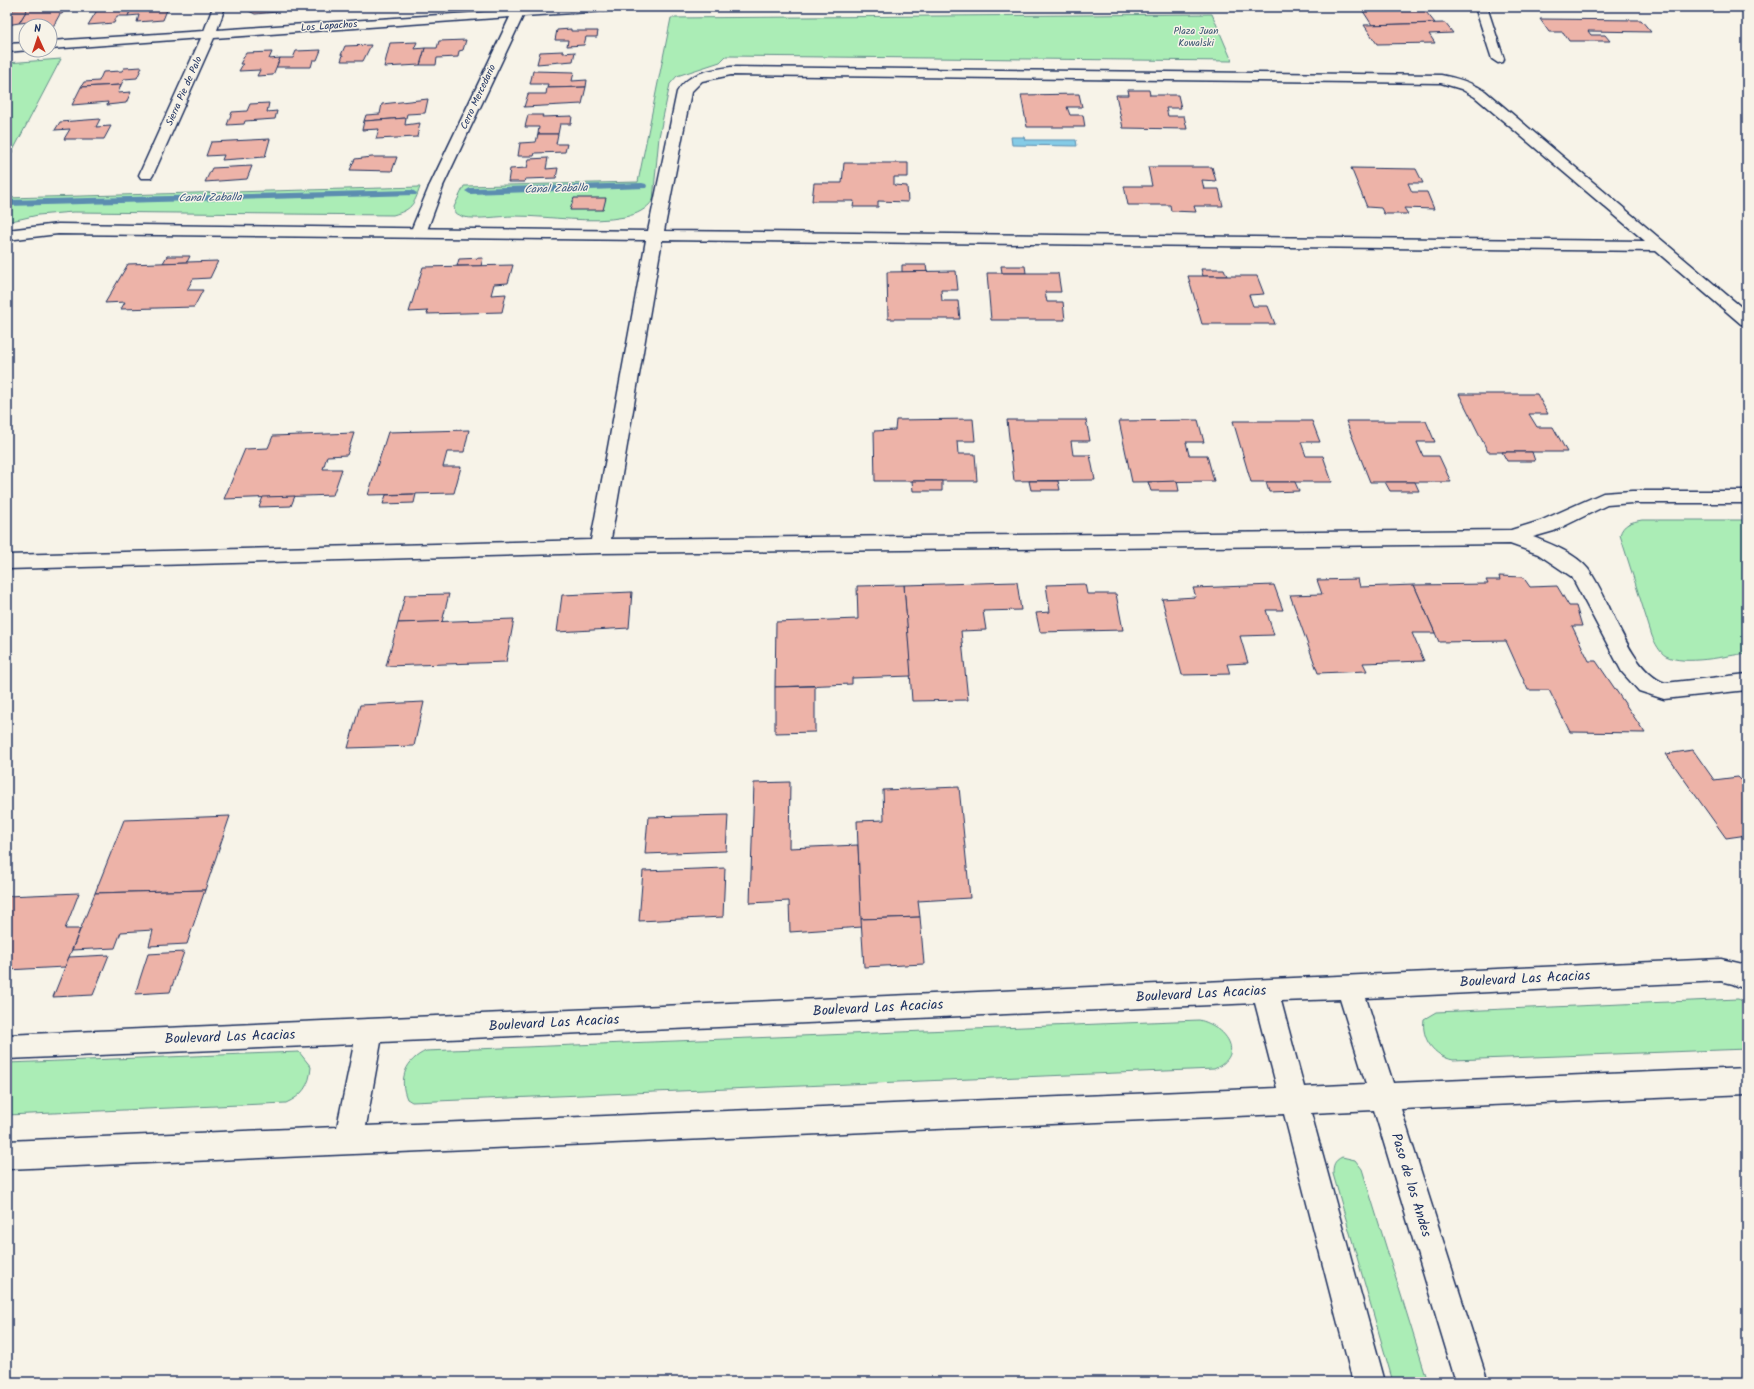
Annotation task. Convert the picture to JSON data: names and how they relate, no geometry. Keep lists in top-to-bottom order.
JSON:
{
  "streets": {
    "street": [
      "Los Lapachos",
      "Sierra Pie de Palo",
      "Cerro Mercedario",
      "Boulevard Las Acacias",
      "Paso de los Andes"
    ]
  },
  "crossings": [
    ["Los Lapachos", "Sierra Pie de Palo"],
    ["Los Lapachos", "Cerro Mercedario"],
    ["Boulevard Las Acacias", "Paso de los Andes"]
  ],
  "water": ["Canal Zaballa"],
  "parks": ["Plaza Juan Kowalski"],
  "north": "top"
}
